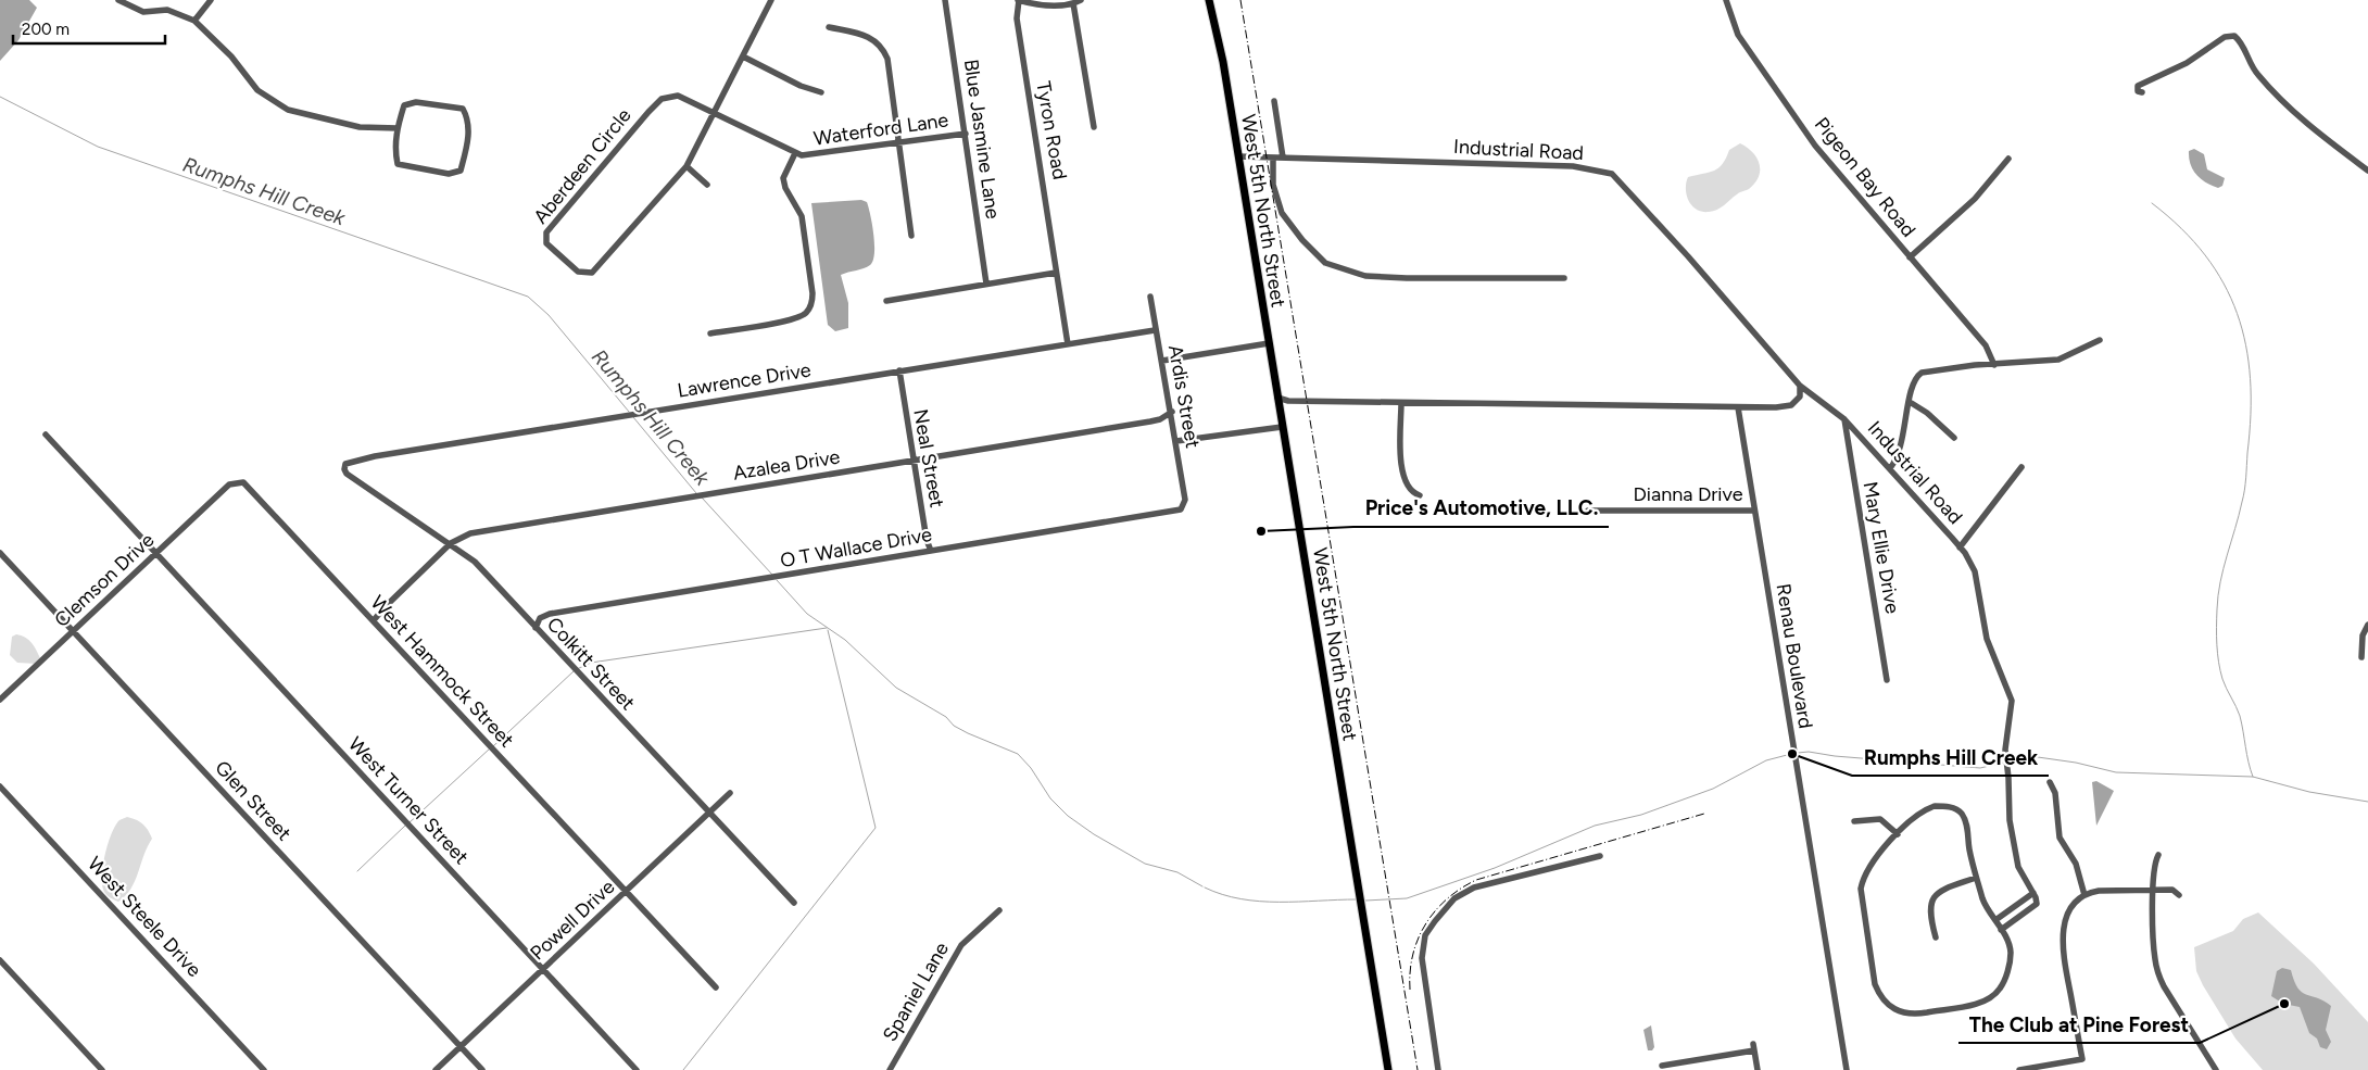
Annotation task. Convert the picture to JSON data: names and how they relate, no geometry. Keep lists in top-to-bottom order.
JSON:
{
  "streets": {
    "main road": ["West 5th North Street"],
    "street": [
      "Waterford Lane",
      "Tyron Road",
      "Blue Jasmine Lane",
      "Industrial Road",
      "Aberdeen Circle",
      "Pigeon Bay Road",
      "Lawrence Drive",
      "Ardis Street",
      "Neal Street",
      "Azalea Drive",
      "Dianna Drive",
      "O T Wallace Drive",
      "Mary Ellie Drive",
      "Clemson Drive",
      "Renau Boulevard",
      "Colkitt Street",
      "West Hammock Street",
      "Glen Street",
      "West Turner Street",
      "West Steele Drive",
      "Powell Drive",
      "Spaniel Lane"
    ]
  },
  "crossings": [
    ["Waterford Lane", "Blue Jasmine Lane"],
    ["Waterford Lane", "Aberdeen Circle"],
    ["Tyron Road", "Lawrence Drive"],
    ["Industrial Road", "West 5th North Street"],
    ["Industrial Road", "Mary Ellie Drive"],
    ["Lawrence Drive", "Ardis Street"],
    ["Lawrence Drive", "Neal Street"],
    ["Lawrence Drive", "Colkitt Street"],
    ["Ardis Street", "Azalea Drive"],
    ["Ardis Street", "O T Wallace Drive"],
    ["Neal Street", "Azalea Drive"],
    ["Neal Street", "O T Wallace Drive"],
    ["Azalea Drive", "Colkitt Street"],
    ["Azalea Drive", "West Hammock Street"],
    ["Dianna Drive", "Renau Boulevard"],
    ["O T Wallace Drive", "Colkitt Street"],
    ["Clemson Drive", "West Hammock Street"],
    ["Clemson Drive", "Glen Street"],
    ["Clemson Drive", "West Turner Street"],
    ["Colkitt Street", "Powell Drive"],
    ["West Hammock Street", "Powell Drive"],
    ["Glen Street", "Powell Drive"],
    ["West Turner Street", "Powell Drive"]
  ],
  "water": ["Rumphs Hill Creek"],
  "places": ["Price's Automotive, LLC.", "Rumphs Hill Creek", "The Club at Pine Forest"],
  "scale_bar": "200 m"
}
